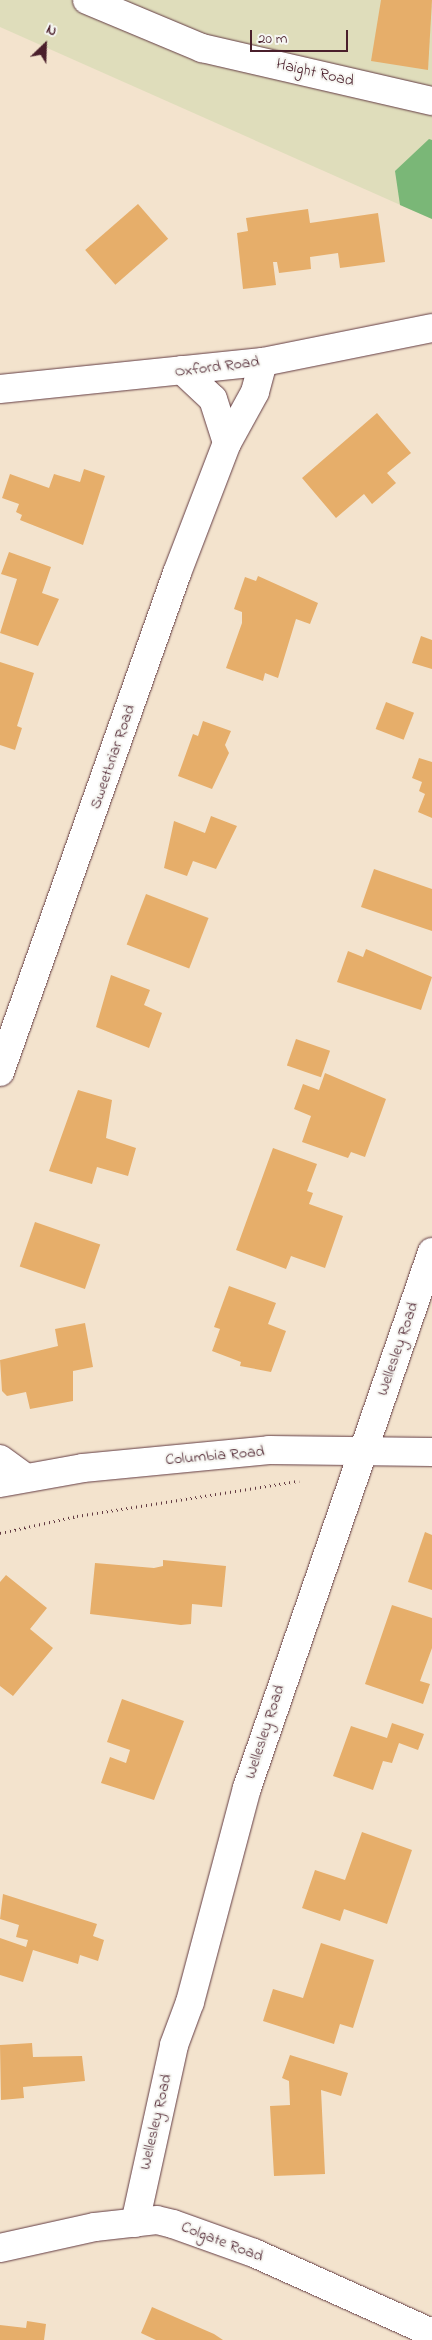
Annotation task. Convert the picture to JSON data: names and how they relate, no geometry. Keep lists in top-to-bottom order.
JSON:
{
  "streets": {
    "street": [
      "Haight Road",
      "Oxford Road",
      "Sweetbriar Road",
      "Wellesley Road",
      "Columbia Road",
      "Colgate Road"
    ]
  },
  "crossings": [
    ["Oxford Road", "Sweetbriar Road"],
    ["Wellesley Road", "Columbia Road"],
    ["Wellesley Road", "Colgate Road"]
  ],
  "scale_bar": "20 m",
  "north": "top right"
}
